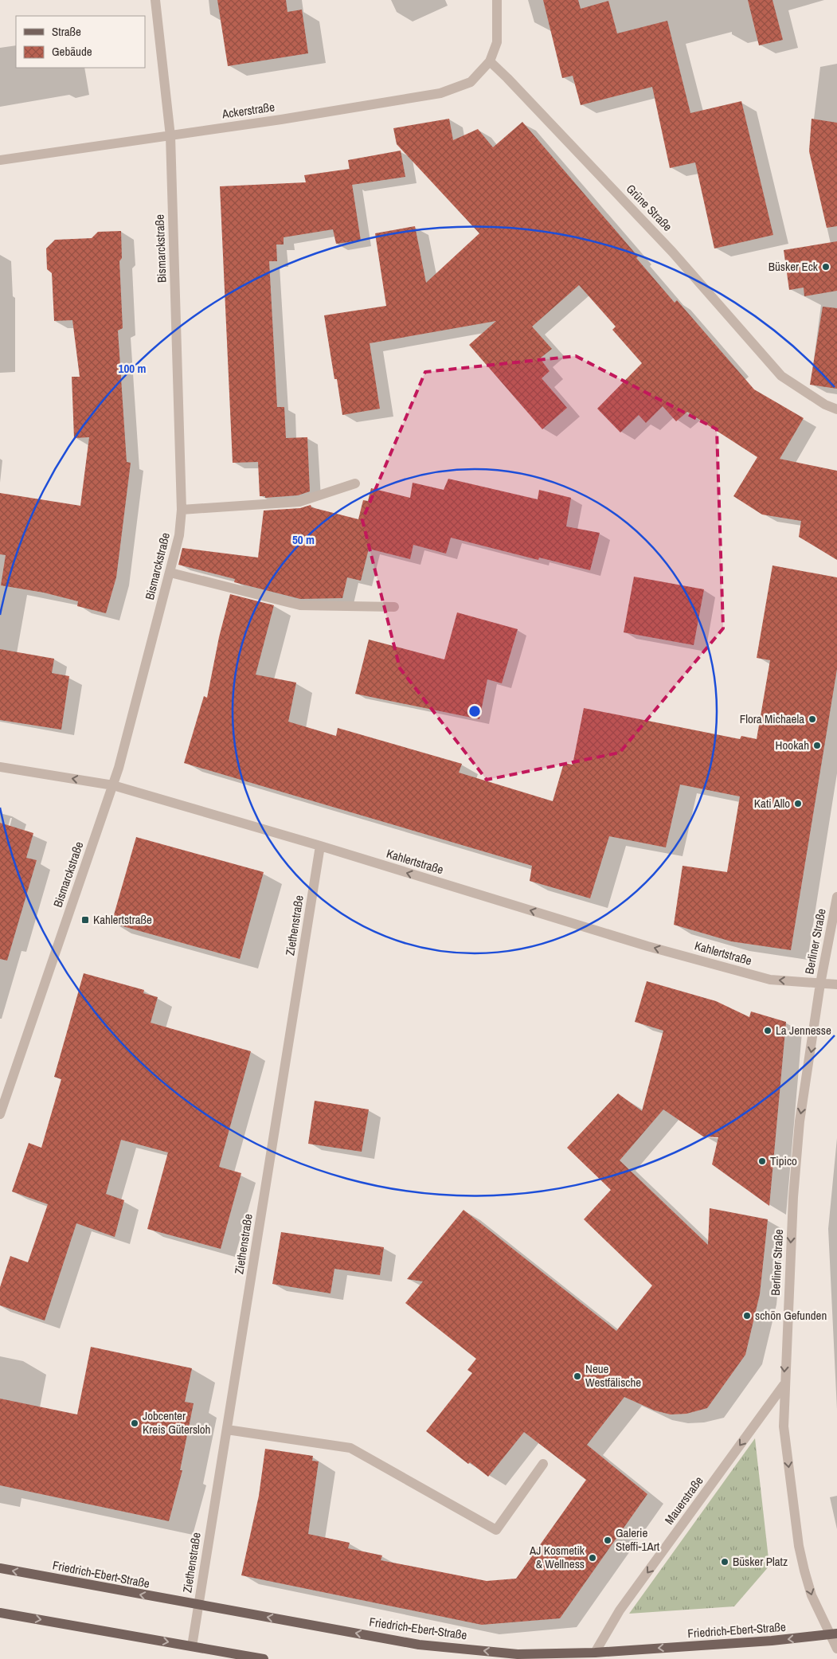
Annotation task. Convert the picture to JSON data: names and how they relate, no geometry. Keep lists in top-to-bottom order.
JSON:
{
  "streets": {
    "main road": ["Friedrich-Ebert-Straße"],
    "street": [
      "Ackerstraße",
      "Grüne Straße",
      "Bismarckstraße",
      "Kahlertstraße",
      "Ziethenstraße",
      "Berliner Straße",
      "Mauerstraße"
    ]
  },
  "crossings": [
    ["Ackerstraße", "Grüne Straße"],
    ["Ackerstraße", "Bismarckstraße"],
    ["Bismarckstraße", "Kahlertstraße"],
    ["Kahlertstraße", "Ziethenstraße"],
    ["Kahlertstraße", "Berliner Straße"],
    ["Ziethenstraße", "Friedrich-Ebert-Straße"],
    ["Berliner Straße", "Mauerstraße"],
    ["Berliner Straße", "Friedrich-Ebert-Straße"],
    ["Mauerstraße", "Friedrich-Ebert-Straße"]
  ],
  "one_way": ["Kahlertstraße", "Berliner Straße", "Mauerstraße"],
  "places": {
    "other": [
      "Büsker Eck",
      "Flora Michaela",
      "Hookah",
      "Kati Allo",
      "La Jennesse",
      "Tipico",
      "schön Gefunden",
      "Neue Westfälische",
      "Jobcenter Kreis Gütersloh",
      "Galerie Steffi-1Art",
      "AJ Kosmetik & Wellness",
      "Büsker Platz"
    ],
    "transit": ["Kahlertstraße"]
  },
  "legend": ["Straße", "Gebäude"],
  "rings": ["100 m", "50 m"]
}
